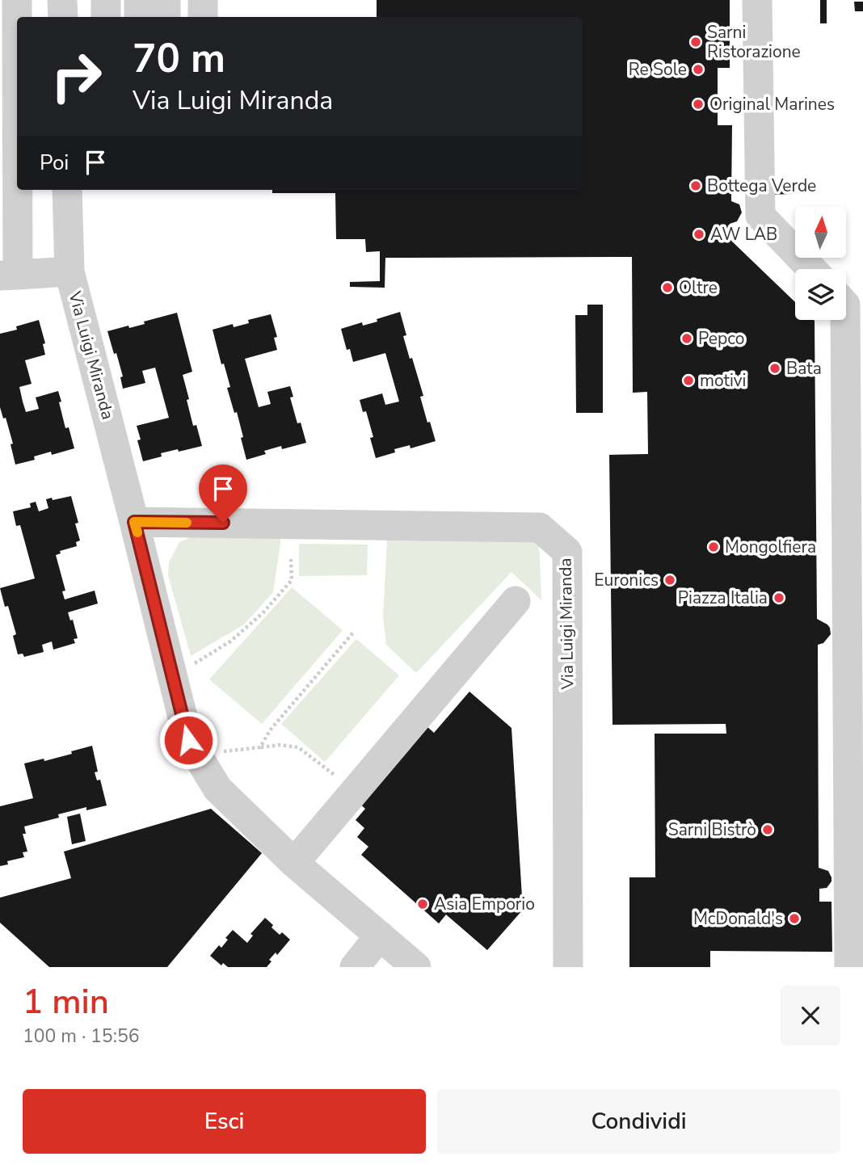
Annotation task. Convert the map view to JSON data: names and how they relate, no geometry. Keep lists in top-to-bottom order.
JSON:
{
  "streets": {
    "street": ["Via Luigi Miranda"]
  },
  "places": [
    "Sarni Ristorazione",
    "Re Sole",
    "Original Marines",
    "Bottega Verde",
    "AW LAB",
    "Oltre",
    "Pepco",
    "Bata",
    "motivi",
    "Mongolfiera",
    "Euronics",
    "Piazza Italia",
    "Sarni Bistrò",
    "Asia Emporio",
    "McDonald's"
  ],
  "north": "top",
  "page": {
    "turn": ["70 m", "Via Luigi Miranda"],
    "then": "Poi",
    "heading": ["1 min", "100 m · 15:56"],
    "buttons": ["Esci", "Condividi"]
  }
}
